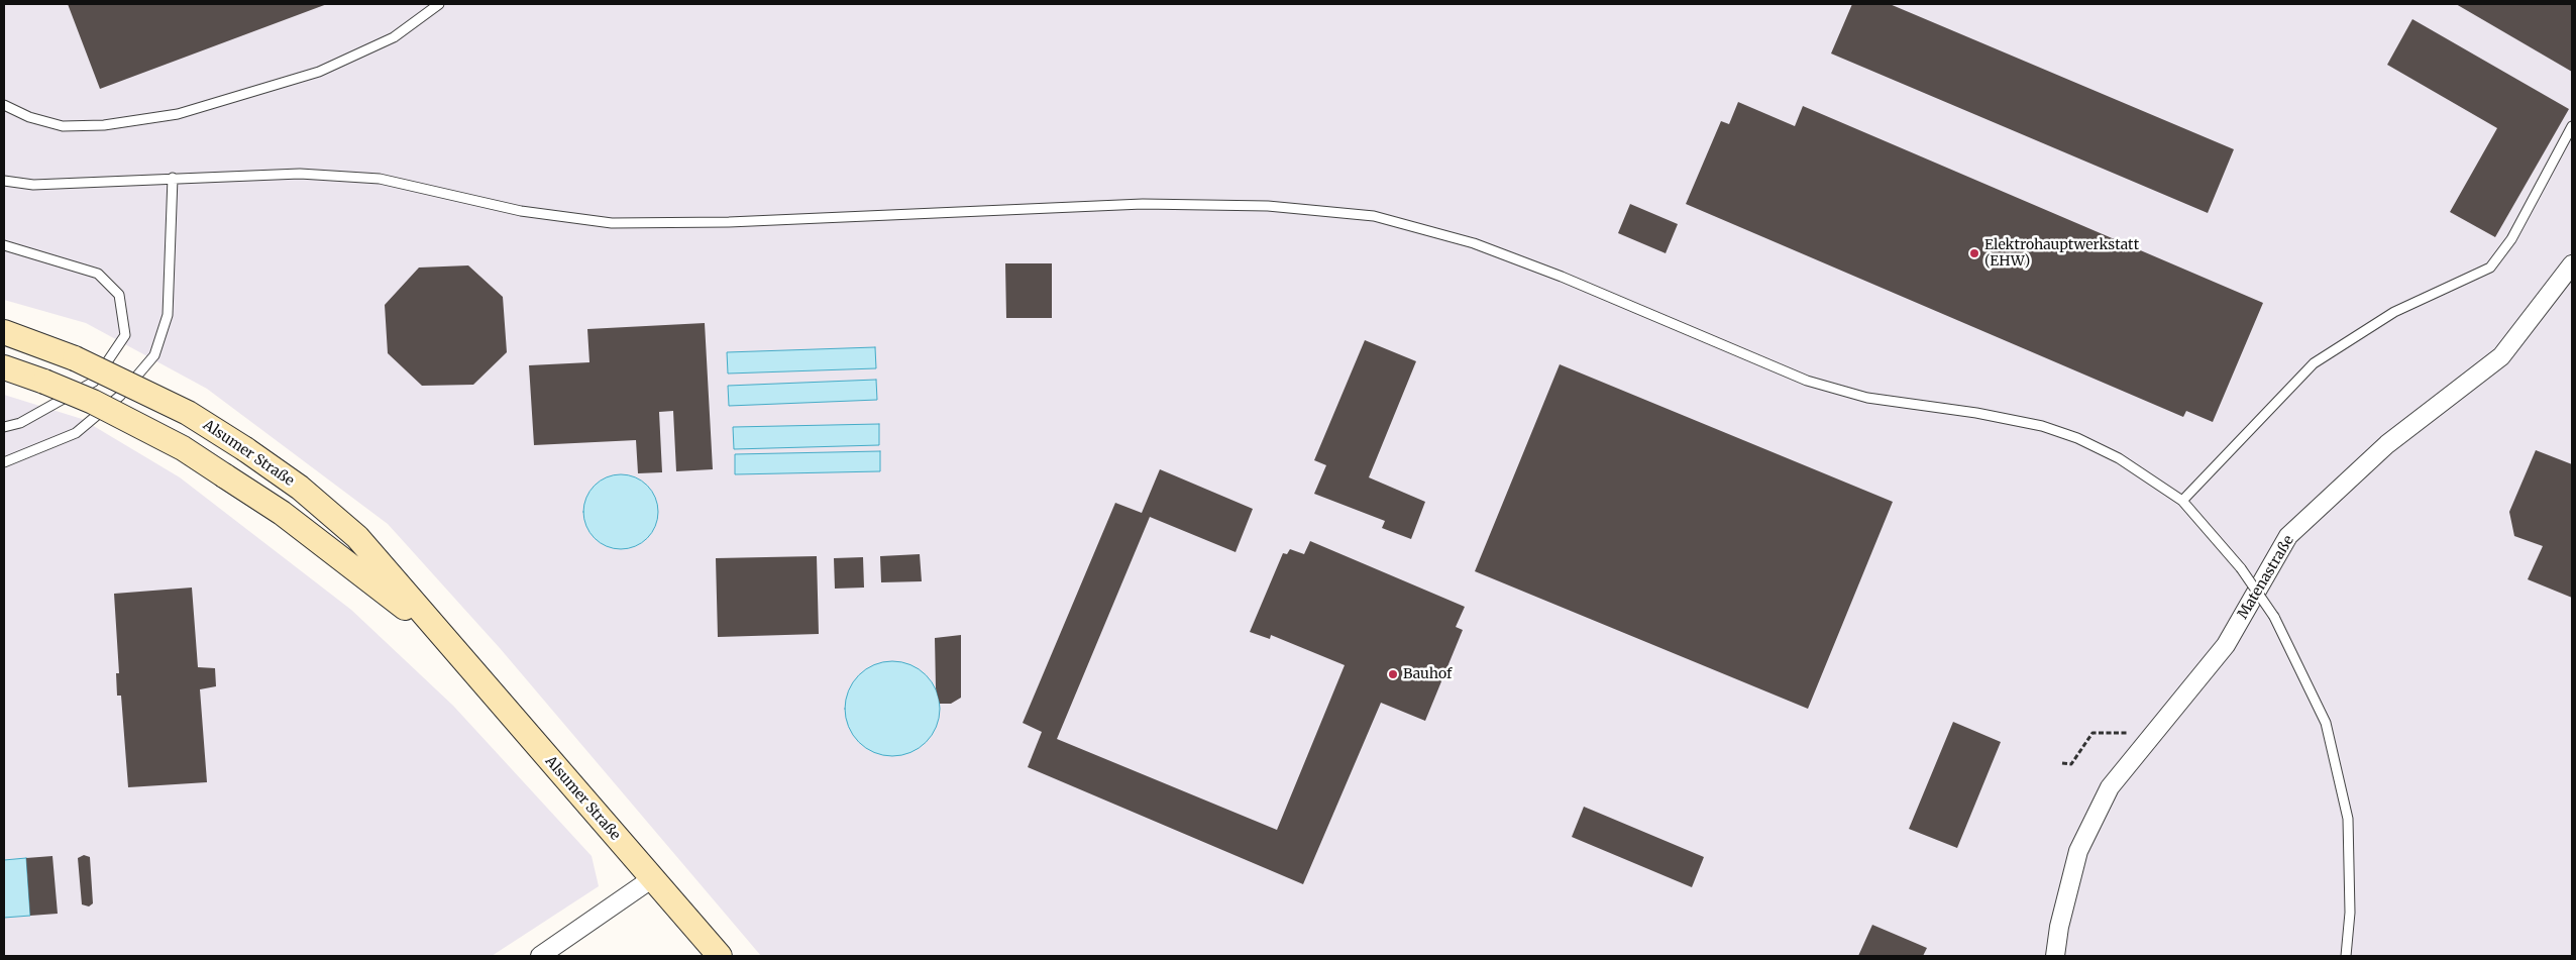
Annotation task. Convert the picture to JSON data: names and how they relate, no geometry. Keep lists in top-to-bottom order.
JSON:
{
  "streets": {
    "street": ["Alsumer Straße", "Matenastraße"]
  },
  "places": ["Elektrohauptwerkstatt (EHW)", "Bauhof"]
}
